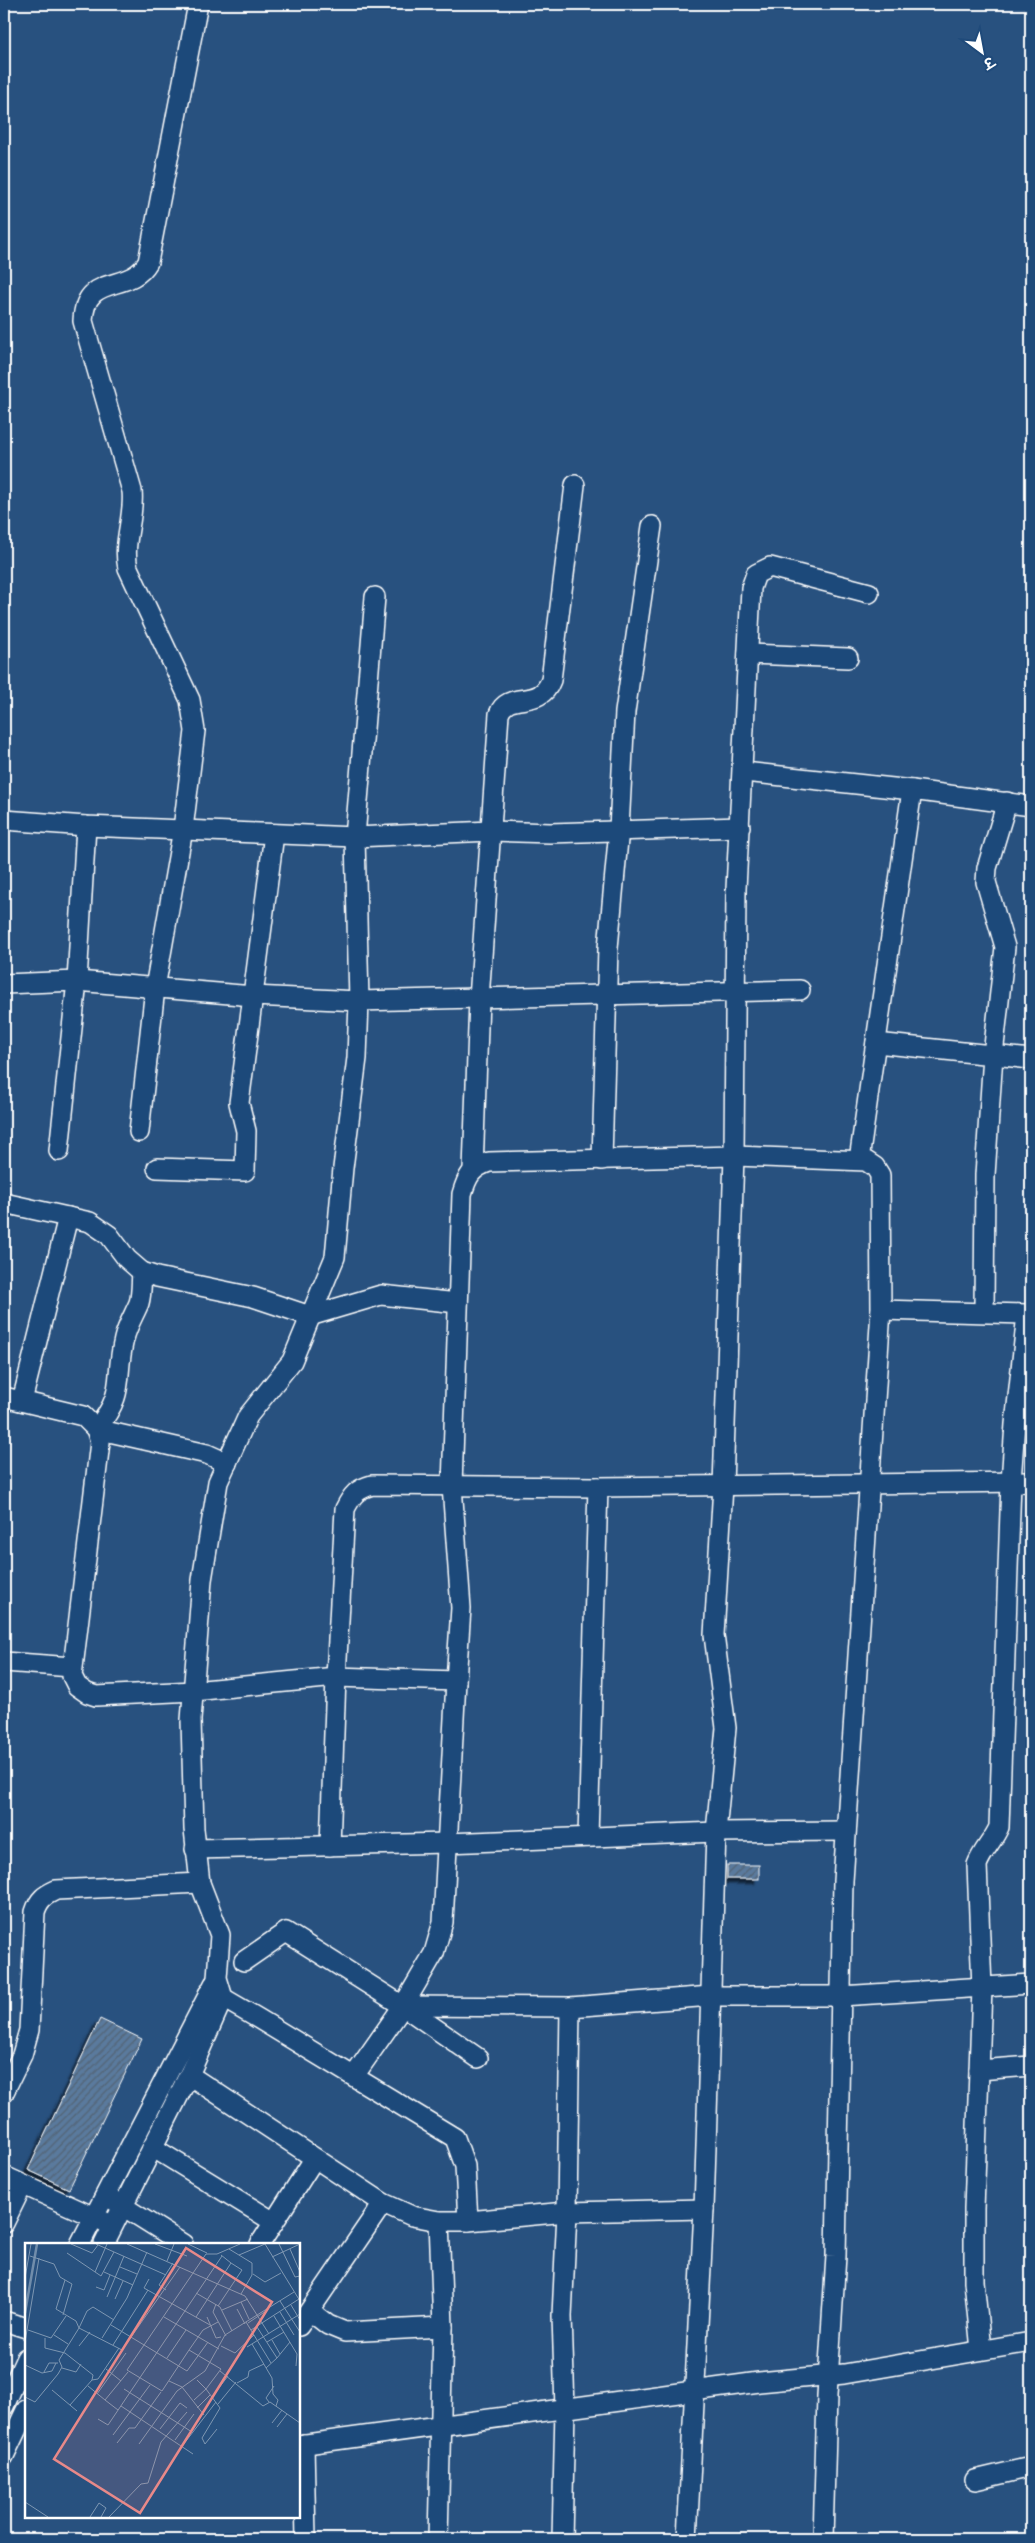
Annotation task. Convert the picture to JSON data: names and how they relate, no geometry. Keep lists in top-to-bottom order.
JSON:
{
  "north": "bottom right"
}
